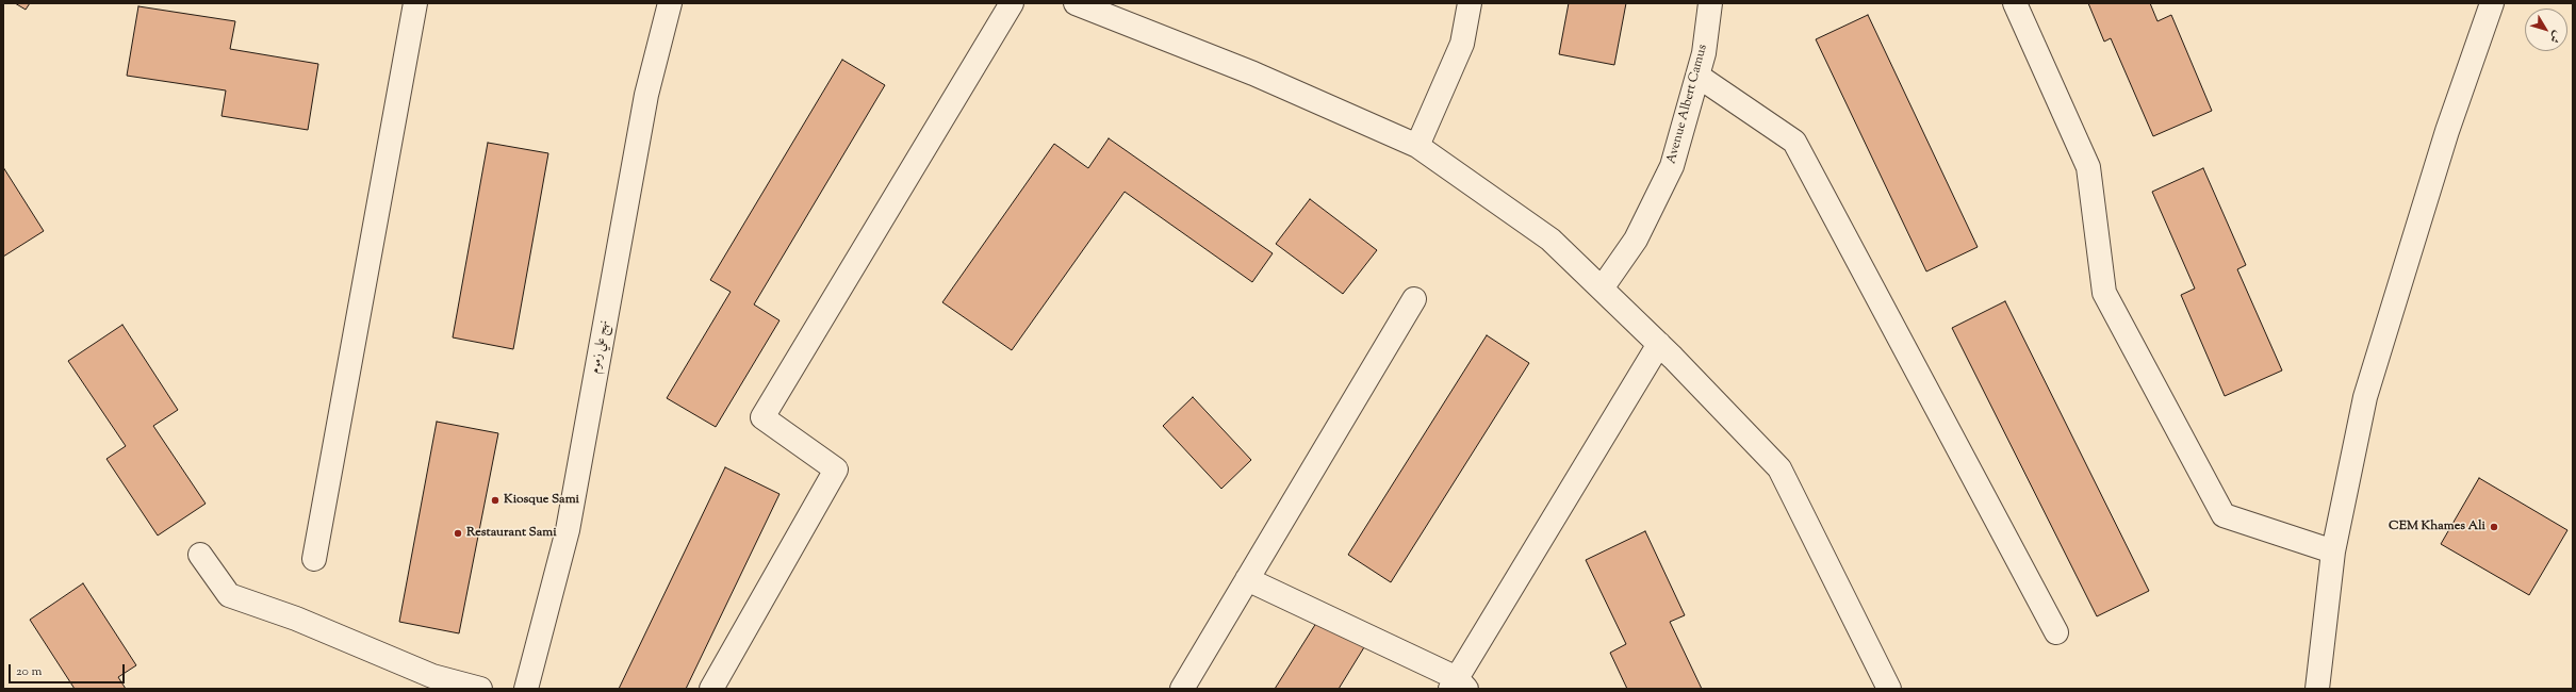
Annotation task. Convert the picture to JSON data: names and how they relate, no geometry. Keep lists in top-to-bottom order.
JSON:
{
  "streets": {
    "street": ["Avenue Albert Camus", "نهج علي زموم"]
  },
  "places": ["Kiosque Sami", "CEM Khames Ali", "Restaurant Sami"],
  "scale_bar": "20 m",
  "north": "bottom right"
}
